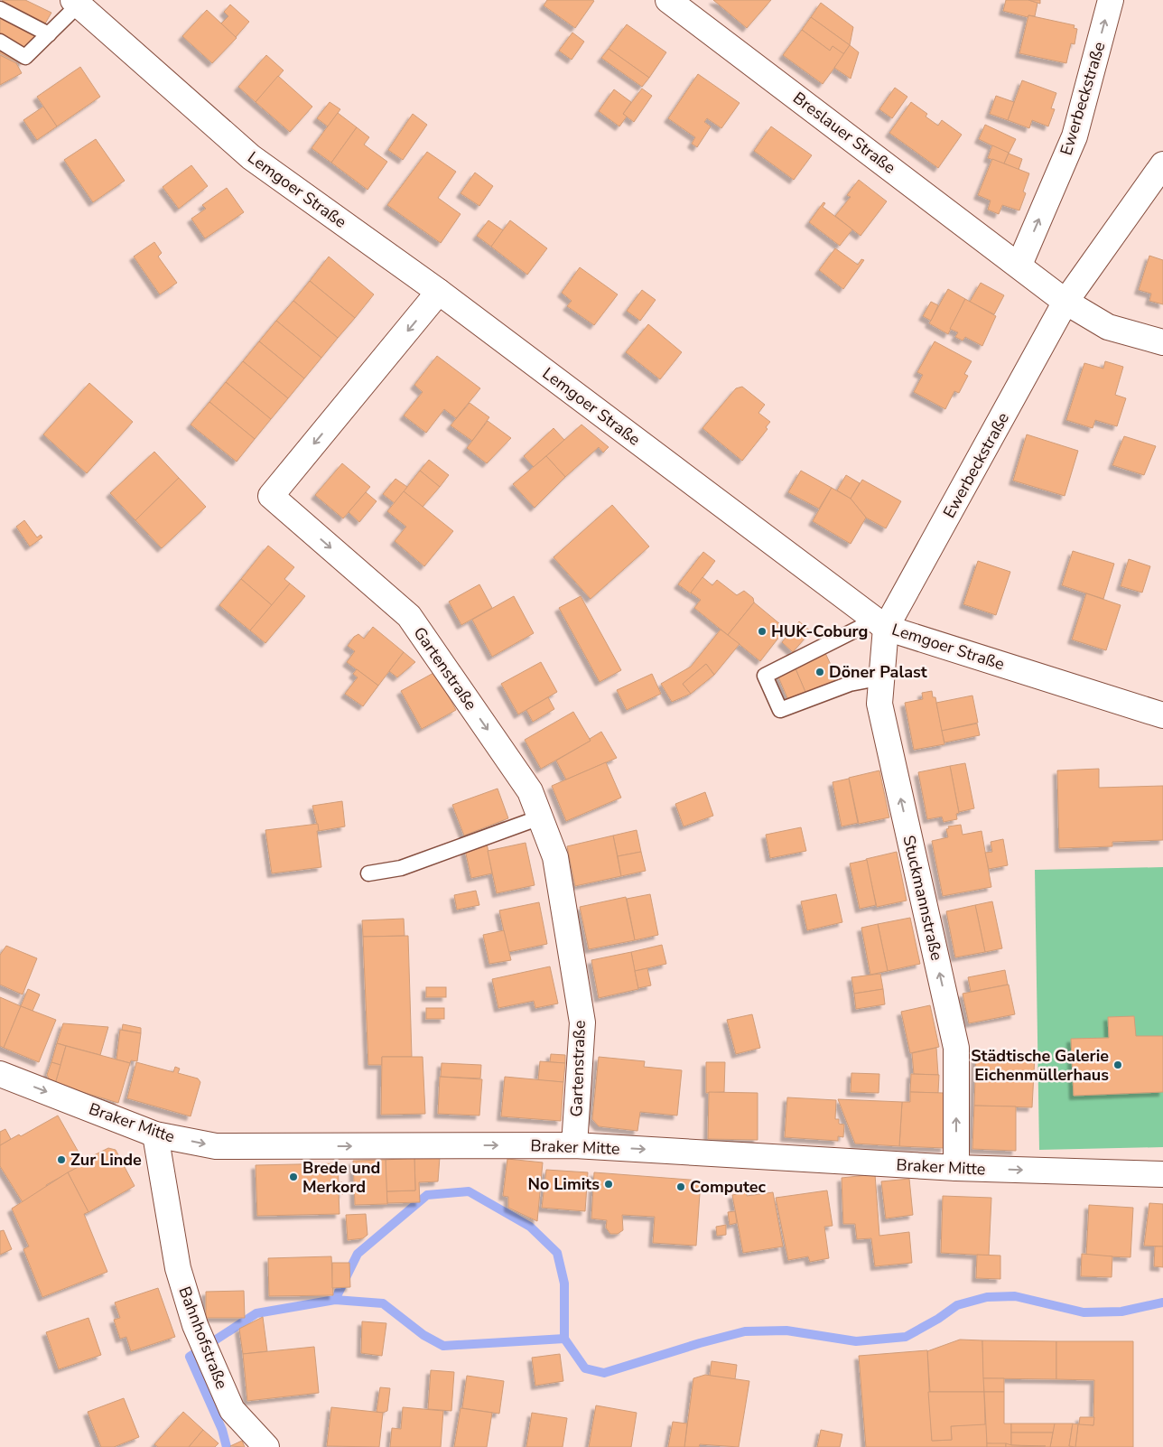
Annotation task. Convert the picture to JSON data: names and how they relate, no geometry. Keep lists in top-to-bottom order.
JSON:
{
  "streets": {
    "street": [
      "Ewerbeckstraße",
      "Breslauer Straße",
      "Lemgoer Straße",
      "Gartenstraße",
      "Stuckmannstraße",
      "Braker Mitte",
      "Bahnhofstraße"
    ]
  },
  "crossings": [
    ["Ewerbeckstraße", "Breslauer Straße"],
    ["Ewerbeckstraße", "Lemgoer Straße"],
    ["Ewerbeckstraße", "Stuckmannstraße"],
    ["Lemgoer Straße", "Gartenstraße"],
    ["Lemgoer Straße", "Stuckmannstraße"],
    ["Gartenstraße", "Braker Mitte"],
    ["Stuckmannstraße", "Braker Mitte"],
    ["Braker Mitte", "Bahnhofstraße"]
  ],
  "one_way": ["Stuckmannstraße", "Braker Mitte"],
  "places": [
    "HUK-Coburg",
    "Döner Palast",
    "Städtische Galerie Eichenmüllerhaus",
    "Zur Linde",
    "Brede und Merkord",
    "No Limits",
    "Computec"
  ]
}
